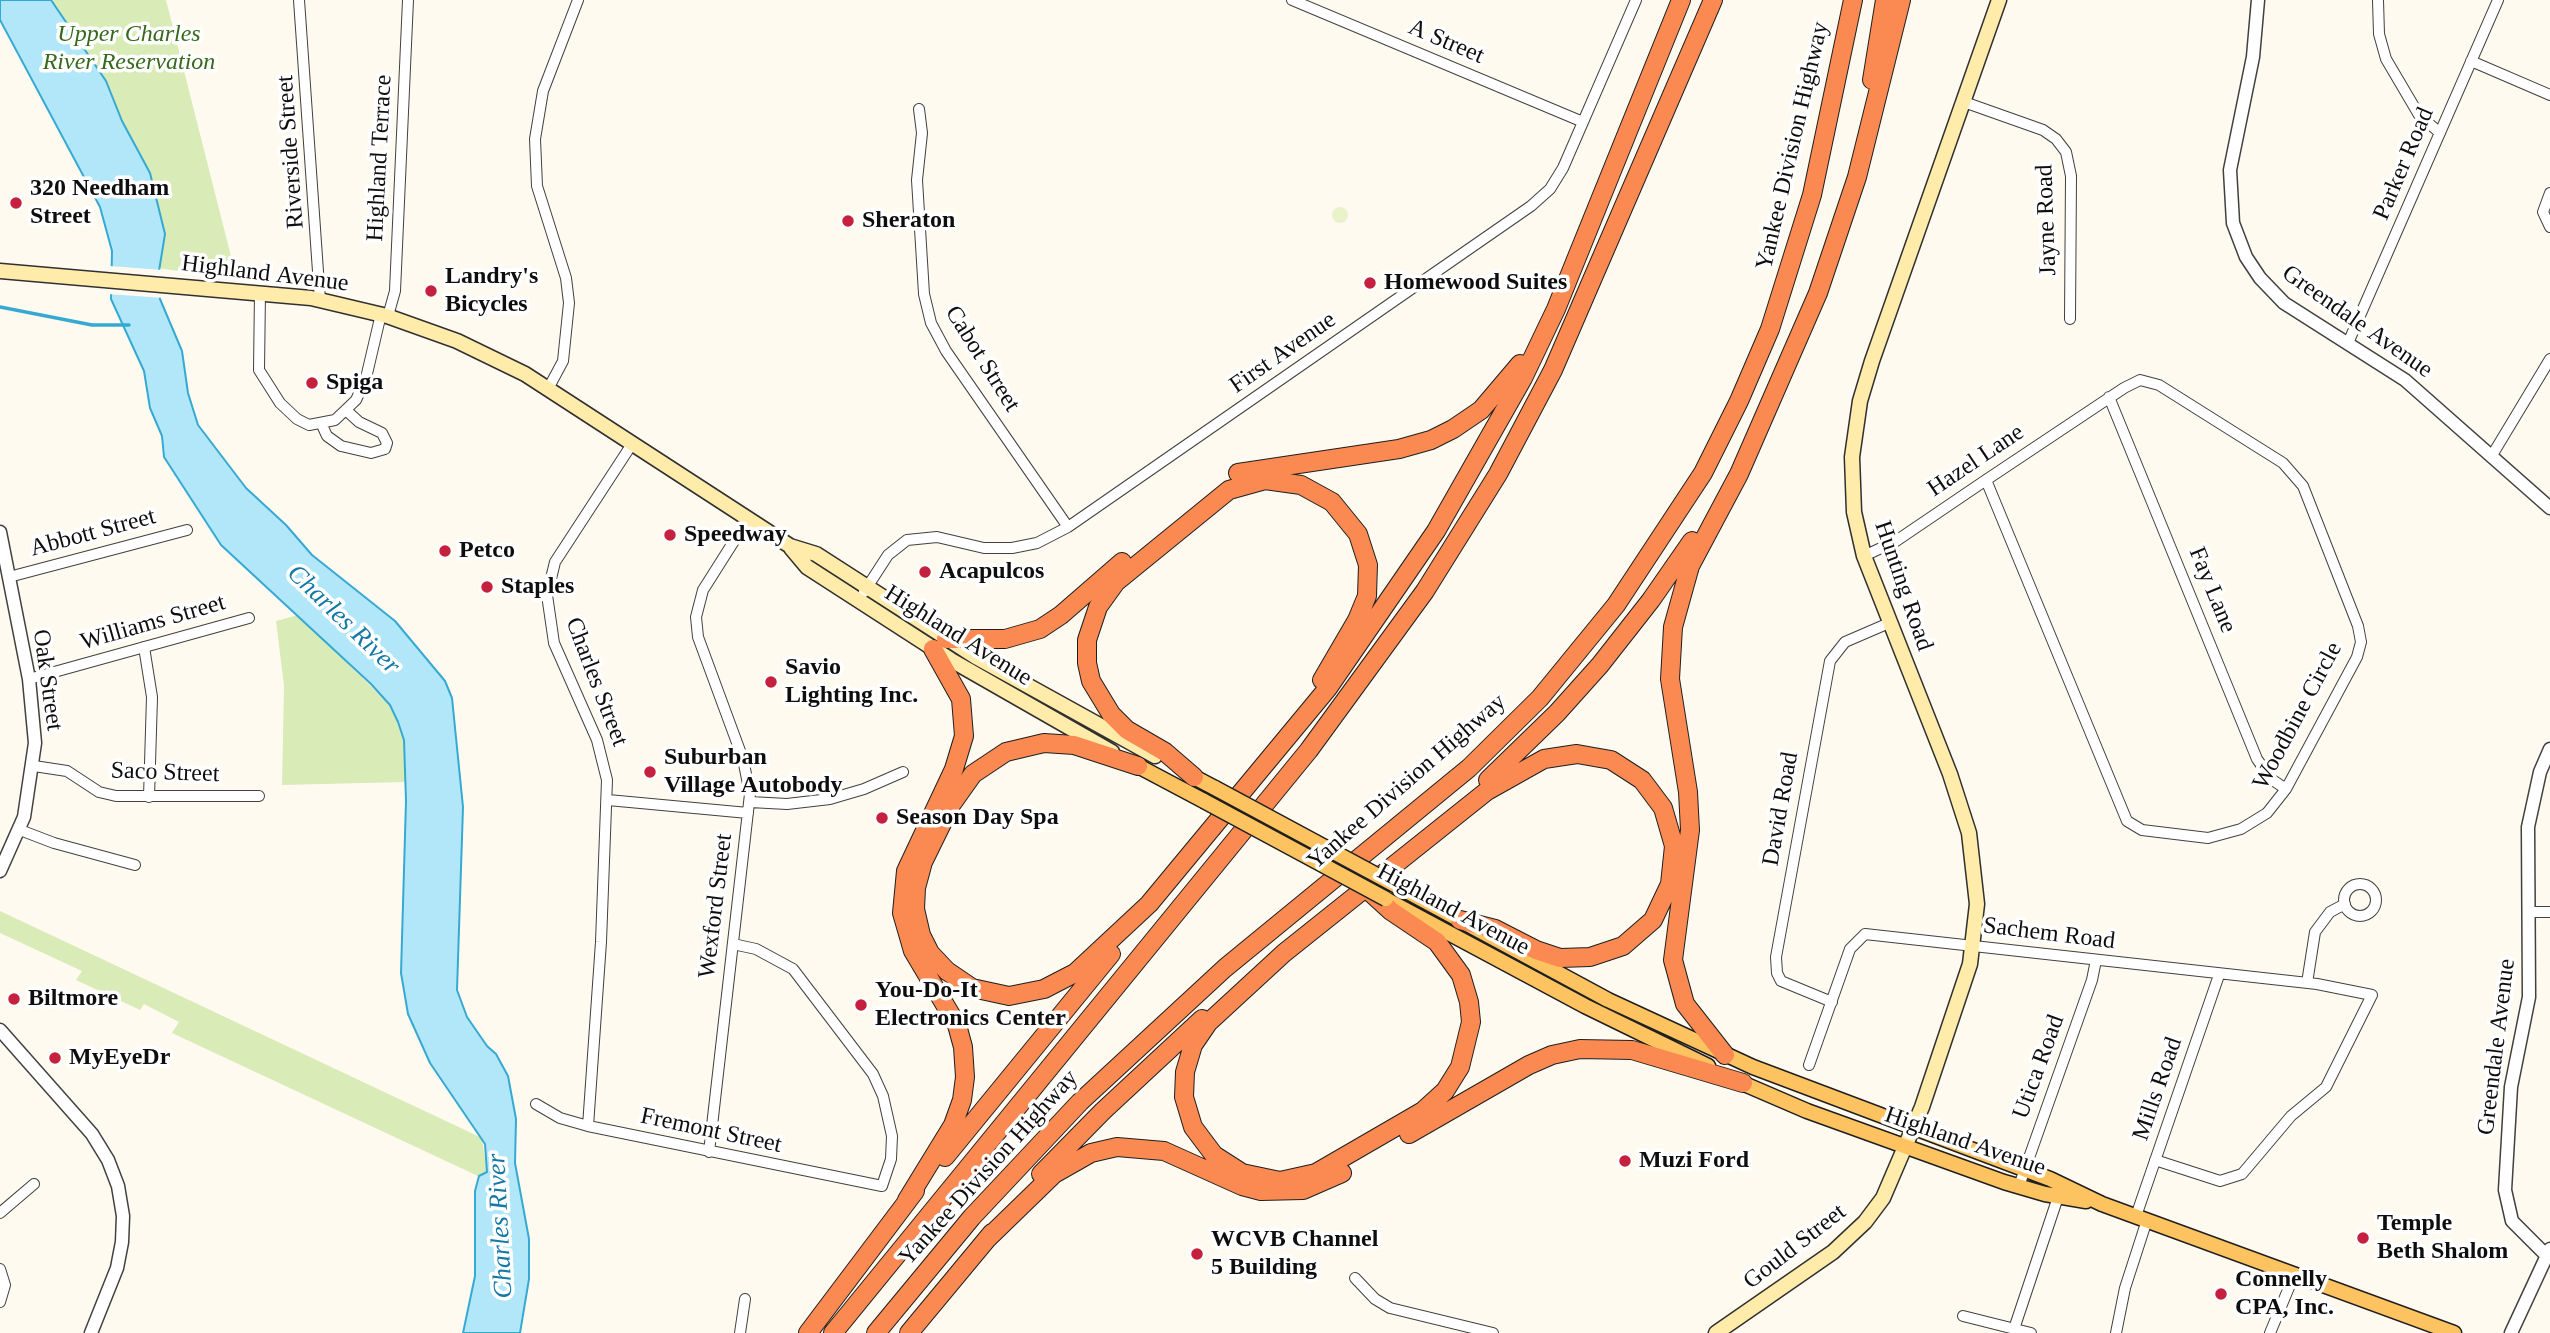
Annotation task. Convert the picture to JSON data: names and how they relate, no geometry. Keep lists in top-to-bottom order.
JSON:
{
  "streets": {
    "highway": ["Yankee Division Highway"],
    "main road": ["Highland Avenue", "Hunting Road", "Gould Street"],
    "street": [
      "A Street",
      "Riverside Street",
      "Highland Terrace",
      "Parker Road",
      "Jayne Road",
      "Greendale Avenue",
      "First Avenue",
      "Cabot Street",
      "Hazel Lane",
      "Abbott Street",
      "Fay Lane",
      "Williams Street",
      "Oak Street",
      "Charles Street",
      "Woodbine Circle",
      "Saco Street",
      "David Road",
      "Wexford Street",
      "Sachem Road",
      "Utica Road",
      "Mills Road",
      "Fremont Street"
    ]
  },
  "crossings": [
    ["A Street", "First Avenue"],
    ["Riverside Street", "Highland Avenue"],
    ["Highland Terrace", "Highland Avenue"],
    ["Parker Road", "Greendale Avenue"],
    ["Jayne Road", "Hunting Road"],
    ["Highland Avenue", "First Avenue"],
    ["Highland Avenue", "Hunting Road"],
    ["Highland Avenue", "Charles Street"],
    ["Highland Avenue", "Wexford Street"],
    ["Highland Avenue", "Utica Road"],
    ["Highland Avenue", "Mills Road"],
    ["Highland Avenue", "Gould Street"],
    ["First Avenue", "Cabot Street"],
    ["Hazel Lane", "Hunting Road"],
    ["Hazel Lane", "Fay Lane"],
    ["Hazel Lane", "Woodbine Circle"],
    ["Abbott Street", "Oak Street"],
    ["Hunting Road", "David Road"],
    ["Hunting Road", "Sachem Road"],
    ["Hunting Road", "Gould Street"],
    ["Fay Lane", "Woodbine Circle"],
    ["Williams Street", "Oak Street"],
    ["Oak Street", "Saco Street"],
    ["Charles Street", "Fremont Street"],
    ["David Road", "Sachem Road"],
    ["Wexford Street", "Fremont Street"],
    ["Sachem Road", "Utica Road"],
    ["Sachem Road", "Mills Road"]
  ],
  "water": ["Charles River"],
  "parks": ["Upper Charles River Reservation"],
  "places": [
    "320 Needham Street",
    "Sheraton",
    "Homewood Suites",
    "Landry's Bicycles",
    "Spiga",
    "Speedway",
    "Petco",
    "Acapulcos",
    "Staples",
    "Savio Lighting Inc.",
    "Suburban Village Autobody",
    "Season Day Spa",
    "Biltmore",
    "You-Do-It Electronics Center",
    "MyEyeDr",
    "Muzi Ford",
    "Temple Beth Shalom",
    "WCVB Channel 5 Building",
    "Connelly CPA, Inc."
  ]
}
